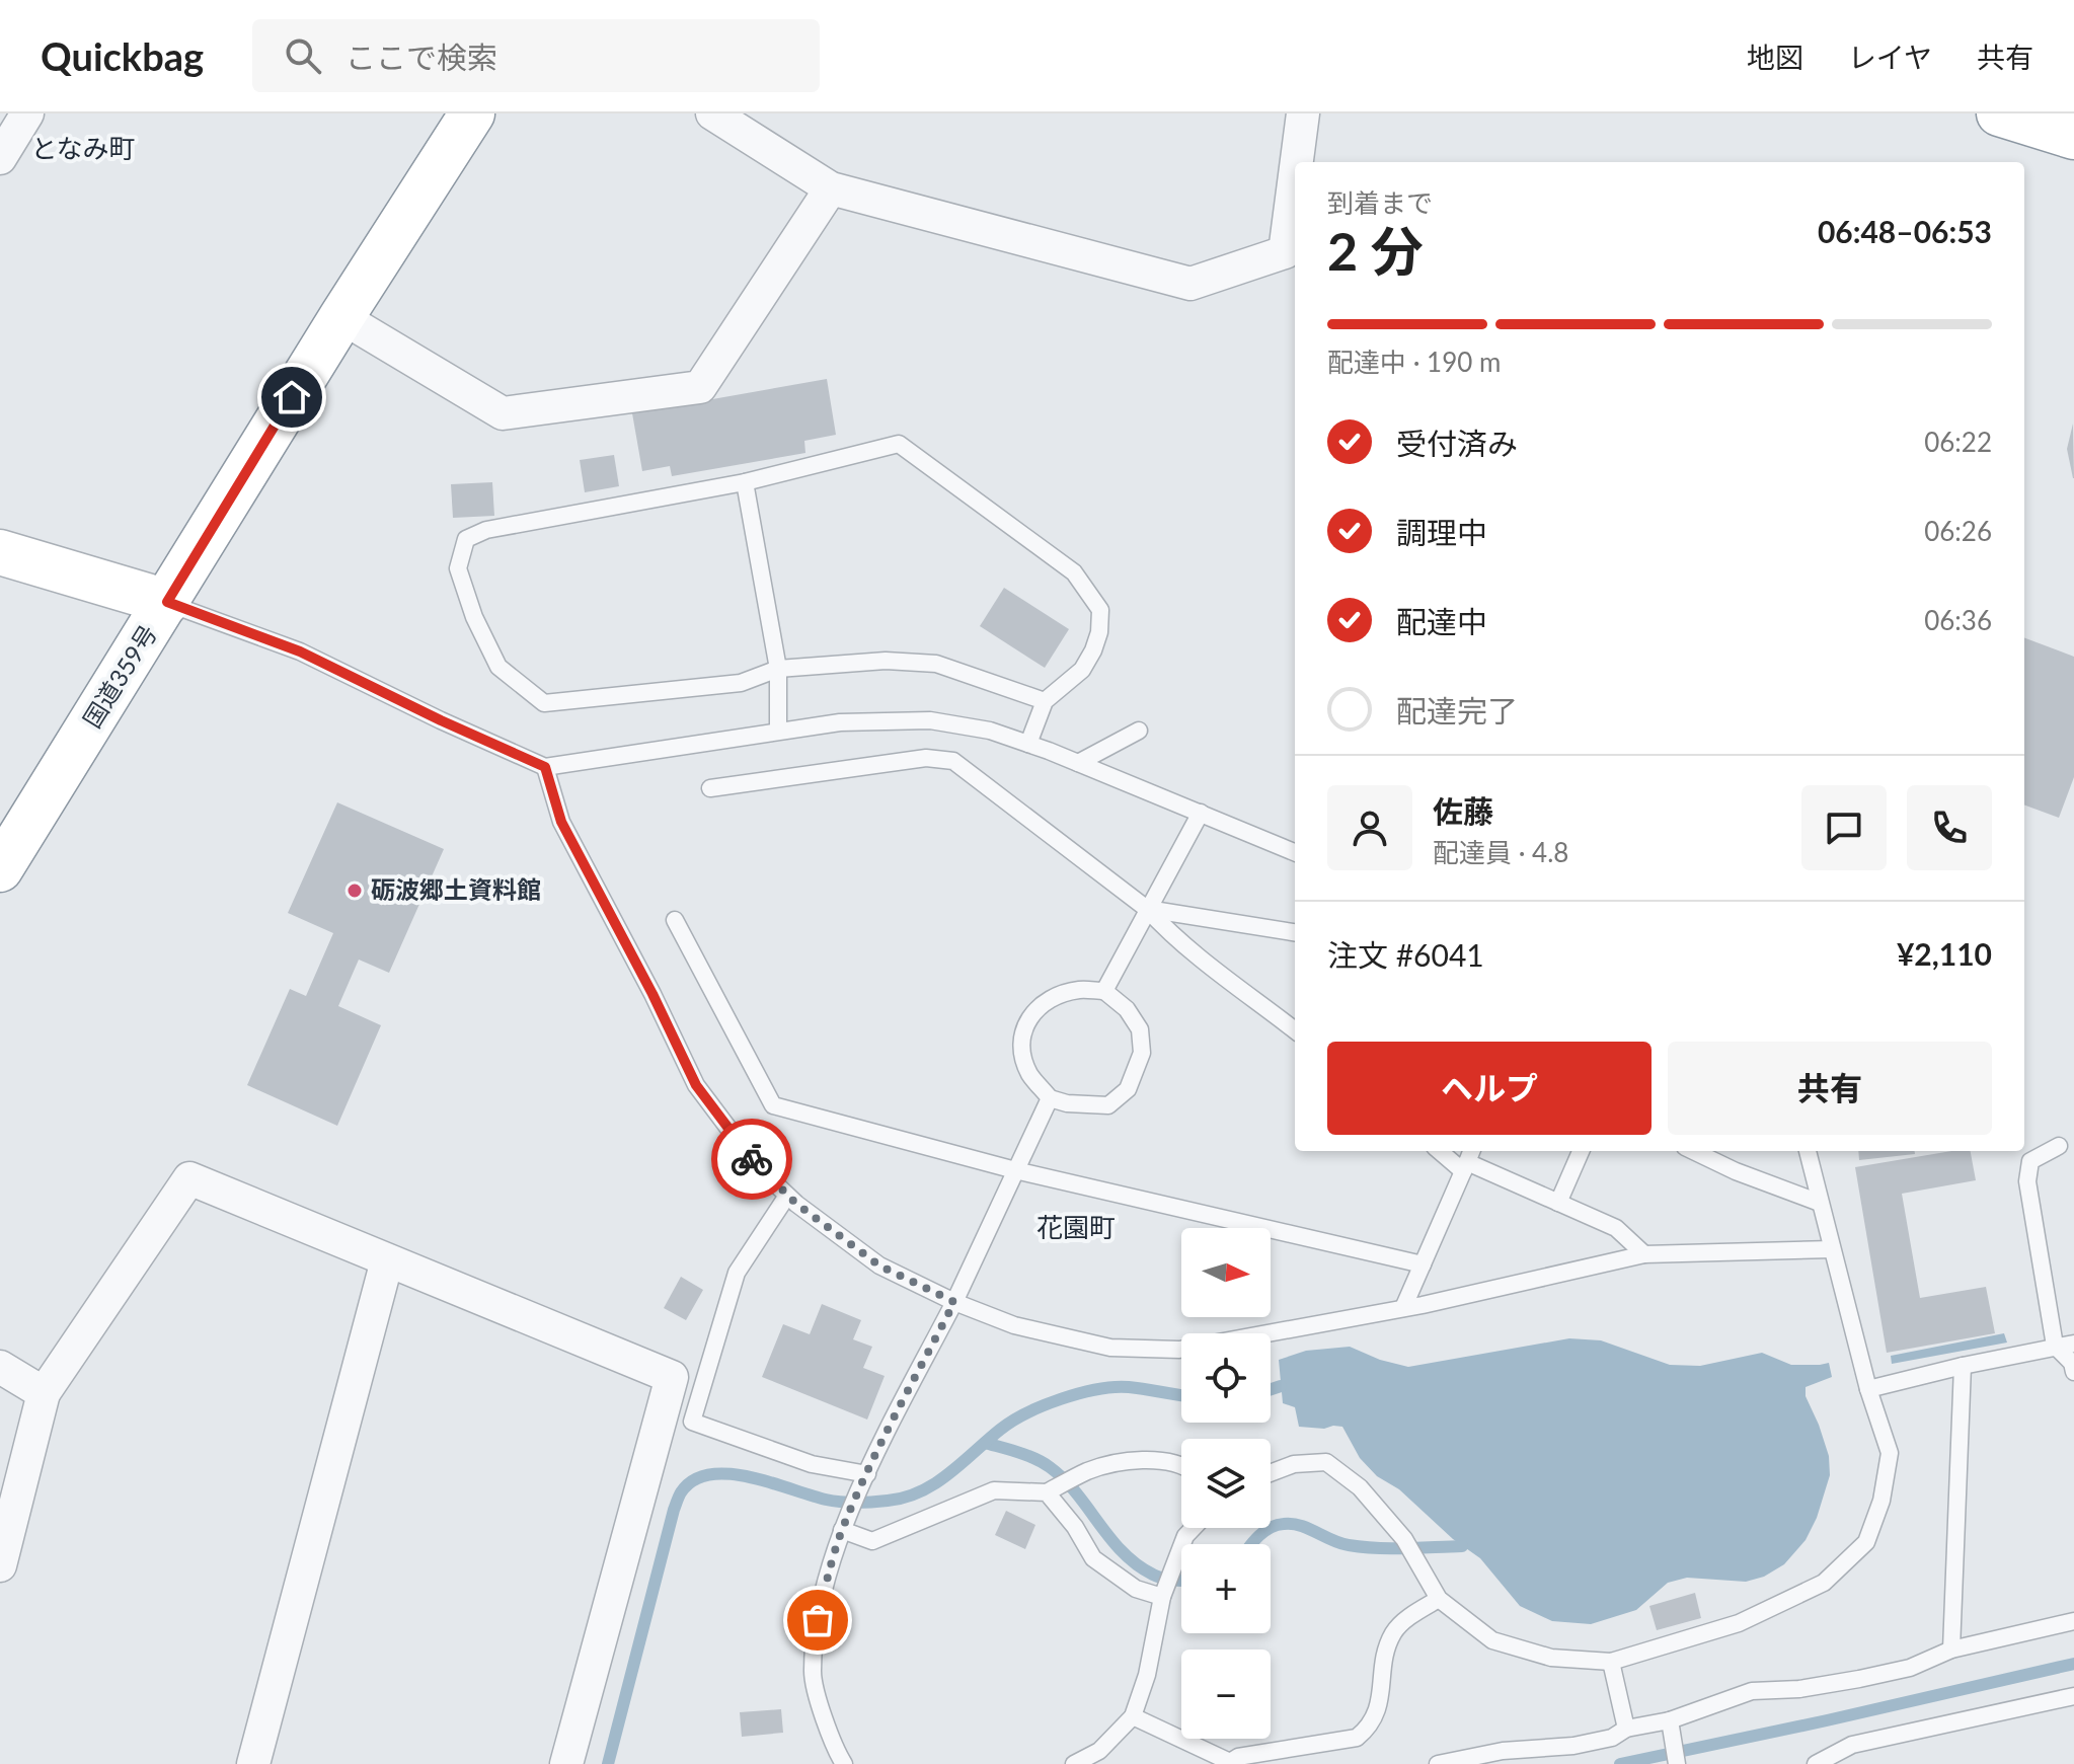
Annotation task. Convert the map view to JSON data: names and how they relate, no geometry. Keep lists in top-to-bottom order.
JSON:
{
  "streets": {
    "main road": ["国道359号"]
  },
  "districts": ["となみ町", "花園町"],
  "places": ["砺波郷土資料館"],
  "north": "right",
  "page": {
    "header": "Quickbag",
    "search": "ここで検索",
    "nav": ["地図", "レイヤ", "共有"],
    "heading": ["2 分", "到着まで", "06:48–06:53"],
    "panel": [
      "佐藤",
      "配達員 · 4.8",
      "注文 #6041",
      "¥2,110"
    ],
    "bar": "配達中 · 190 m",
    "list": [
      ["受付済み", "06:22"],
      ["調理中", "06:26"],
      ["配達中", "06:36"],
      "配達完了"
    ],
    "buttons": ["ヘルプ", "共有"],
    "map_buttons": ["+", "−"]
  }
}
